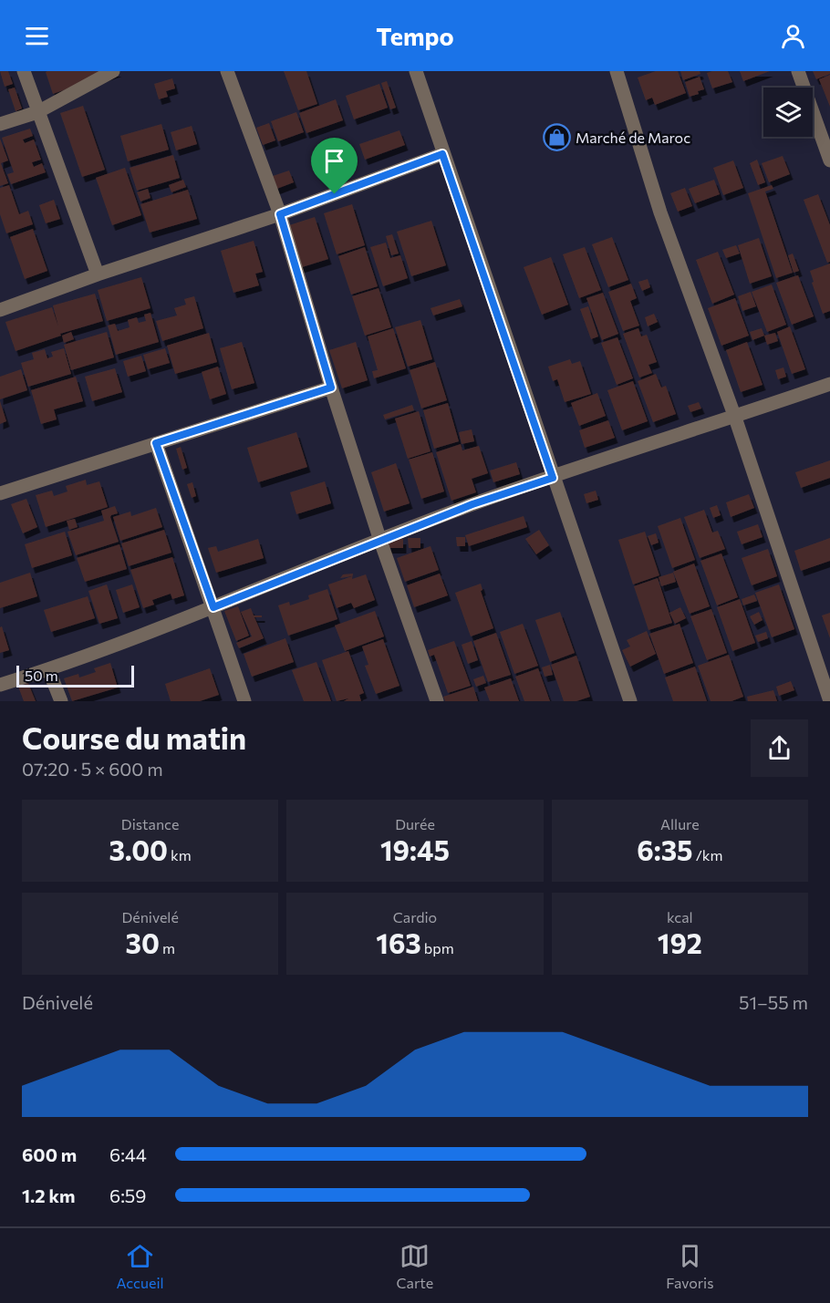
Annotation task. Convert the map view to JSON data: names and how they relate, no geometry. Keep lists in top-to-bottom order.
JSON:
{
  "places": {
    "shop": ["Marché de Maroc"]
  },
  "scale_bar": "50 m",
  "page": {
    "header": "Tempo",
    "scale": "50 m",
    "heading": ["Course du matin", "07:20 · 5 × 600 m"],
    "stats": [
      ["Distance", "3.00 km"],
      ["Durée", "19:45"],
      ["Allure", "6:35 /km"],
      ["Dénivelé", "30 m"],
      ["Cardio", "163 bpm"],
      ["kcal", "192"]
    ],
    "chart": ["Dénivelé", "51–55 m"],
    "list": [
      {
        "name": "600 m",
        "note": "6:44"
      },
      {
        "name": "1.2 km",
        "note": "6:59"
      }
    ],
    "tabs": ["Accueil", "Carte", "Favoris"]
  }
}
